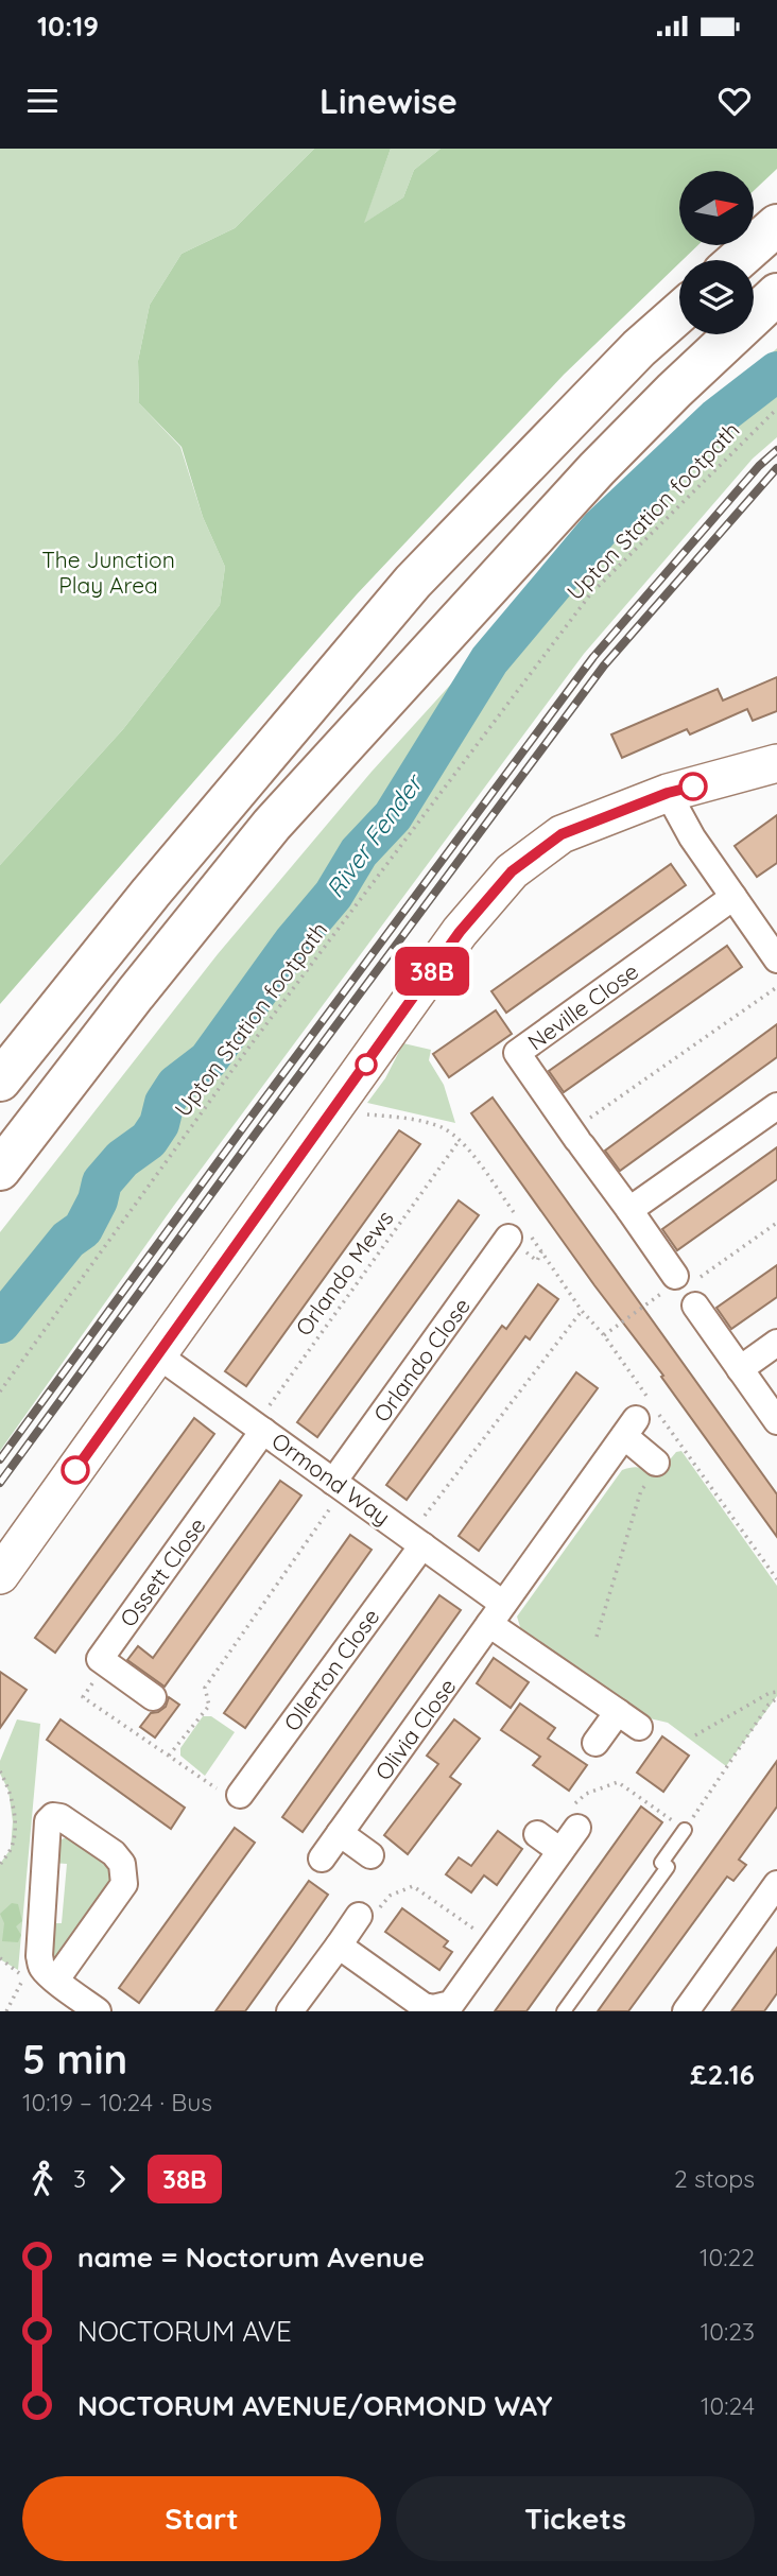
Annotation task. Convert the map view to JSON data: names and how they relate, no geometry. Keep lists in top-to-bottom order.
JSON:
{
  "streets": {
    "street": [
      "Neville Close",
      "Orlando Close",
      "Ormond Way",
      "Ossett Close",
      "Ollerton Close",
      "Olivia Close"
    ],
    "path": ["Upton Station footpath", "Orlando Mews"]
  },
  "crossings": [
    ["Orlando Mews", "Ormond Way"],
    ["Orlando Mews", "Ossett Close"],
    ["Orlando Close", "Ormond Way"],
    ["Ormond Way", "Ossett Close"],
    ["Ormond Way", "Ollerton Close"],
    ["Ormond Way", "Olivia Close"]
  ],
  "water": ["River Fender"],
  "parks": ["The Junction Play Area"],
  "lines": ["bus line 38B"],
  "north": "right",
  "page": {
    "status": "10:19",
    "header": "Linewise",
    "on_map": "38B",
    "heading": ["5 min", "10:19 – 10:24 · Bus", "£2.16"],
    "legs": ["3", "38B", "2 stops"],
    "list": [
      {
        "name": "name = Noctorum Avenue",
        "value": "10:22"
      },
      {
        "name": "NOCTORUM AVE",
        "value": "10:23"
      },
      {
        "name": "NOCTORUM AVENUE/ORMOND WAY",
        "value": "10:24"
      }
    ],
    "buttons": ["Start", "Tickets"]
  }
}
